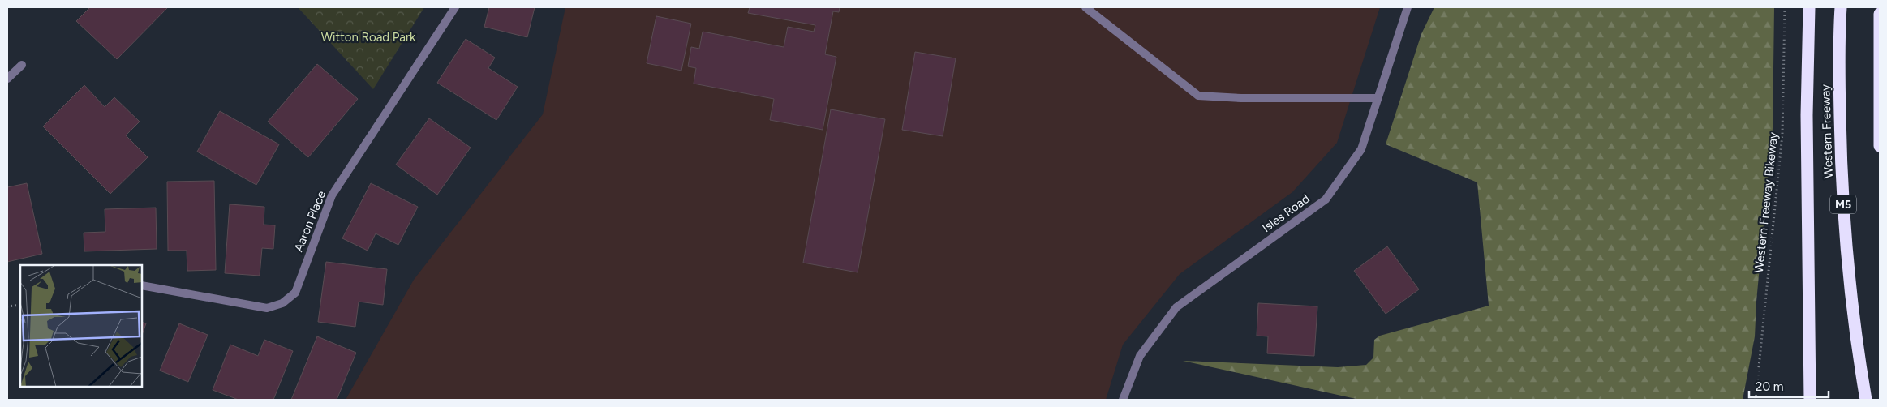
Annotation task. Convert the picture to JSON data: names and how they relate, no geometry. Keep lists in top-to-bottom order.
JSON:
{
  "streets": {
    "highway": ["Western Freeway", "M5"],
    "street": ["Isles Road", "Aaron Place"],
    "path": ["Western Freeway Bikeway"]
  },
  "parks": ["Witton Road Park"],
  "scale_bar": "20 m"
}
